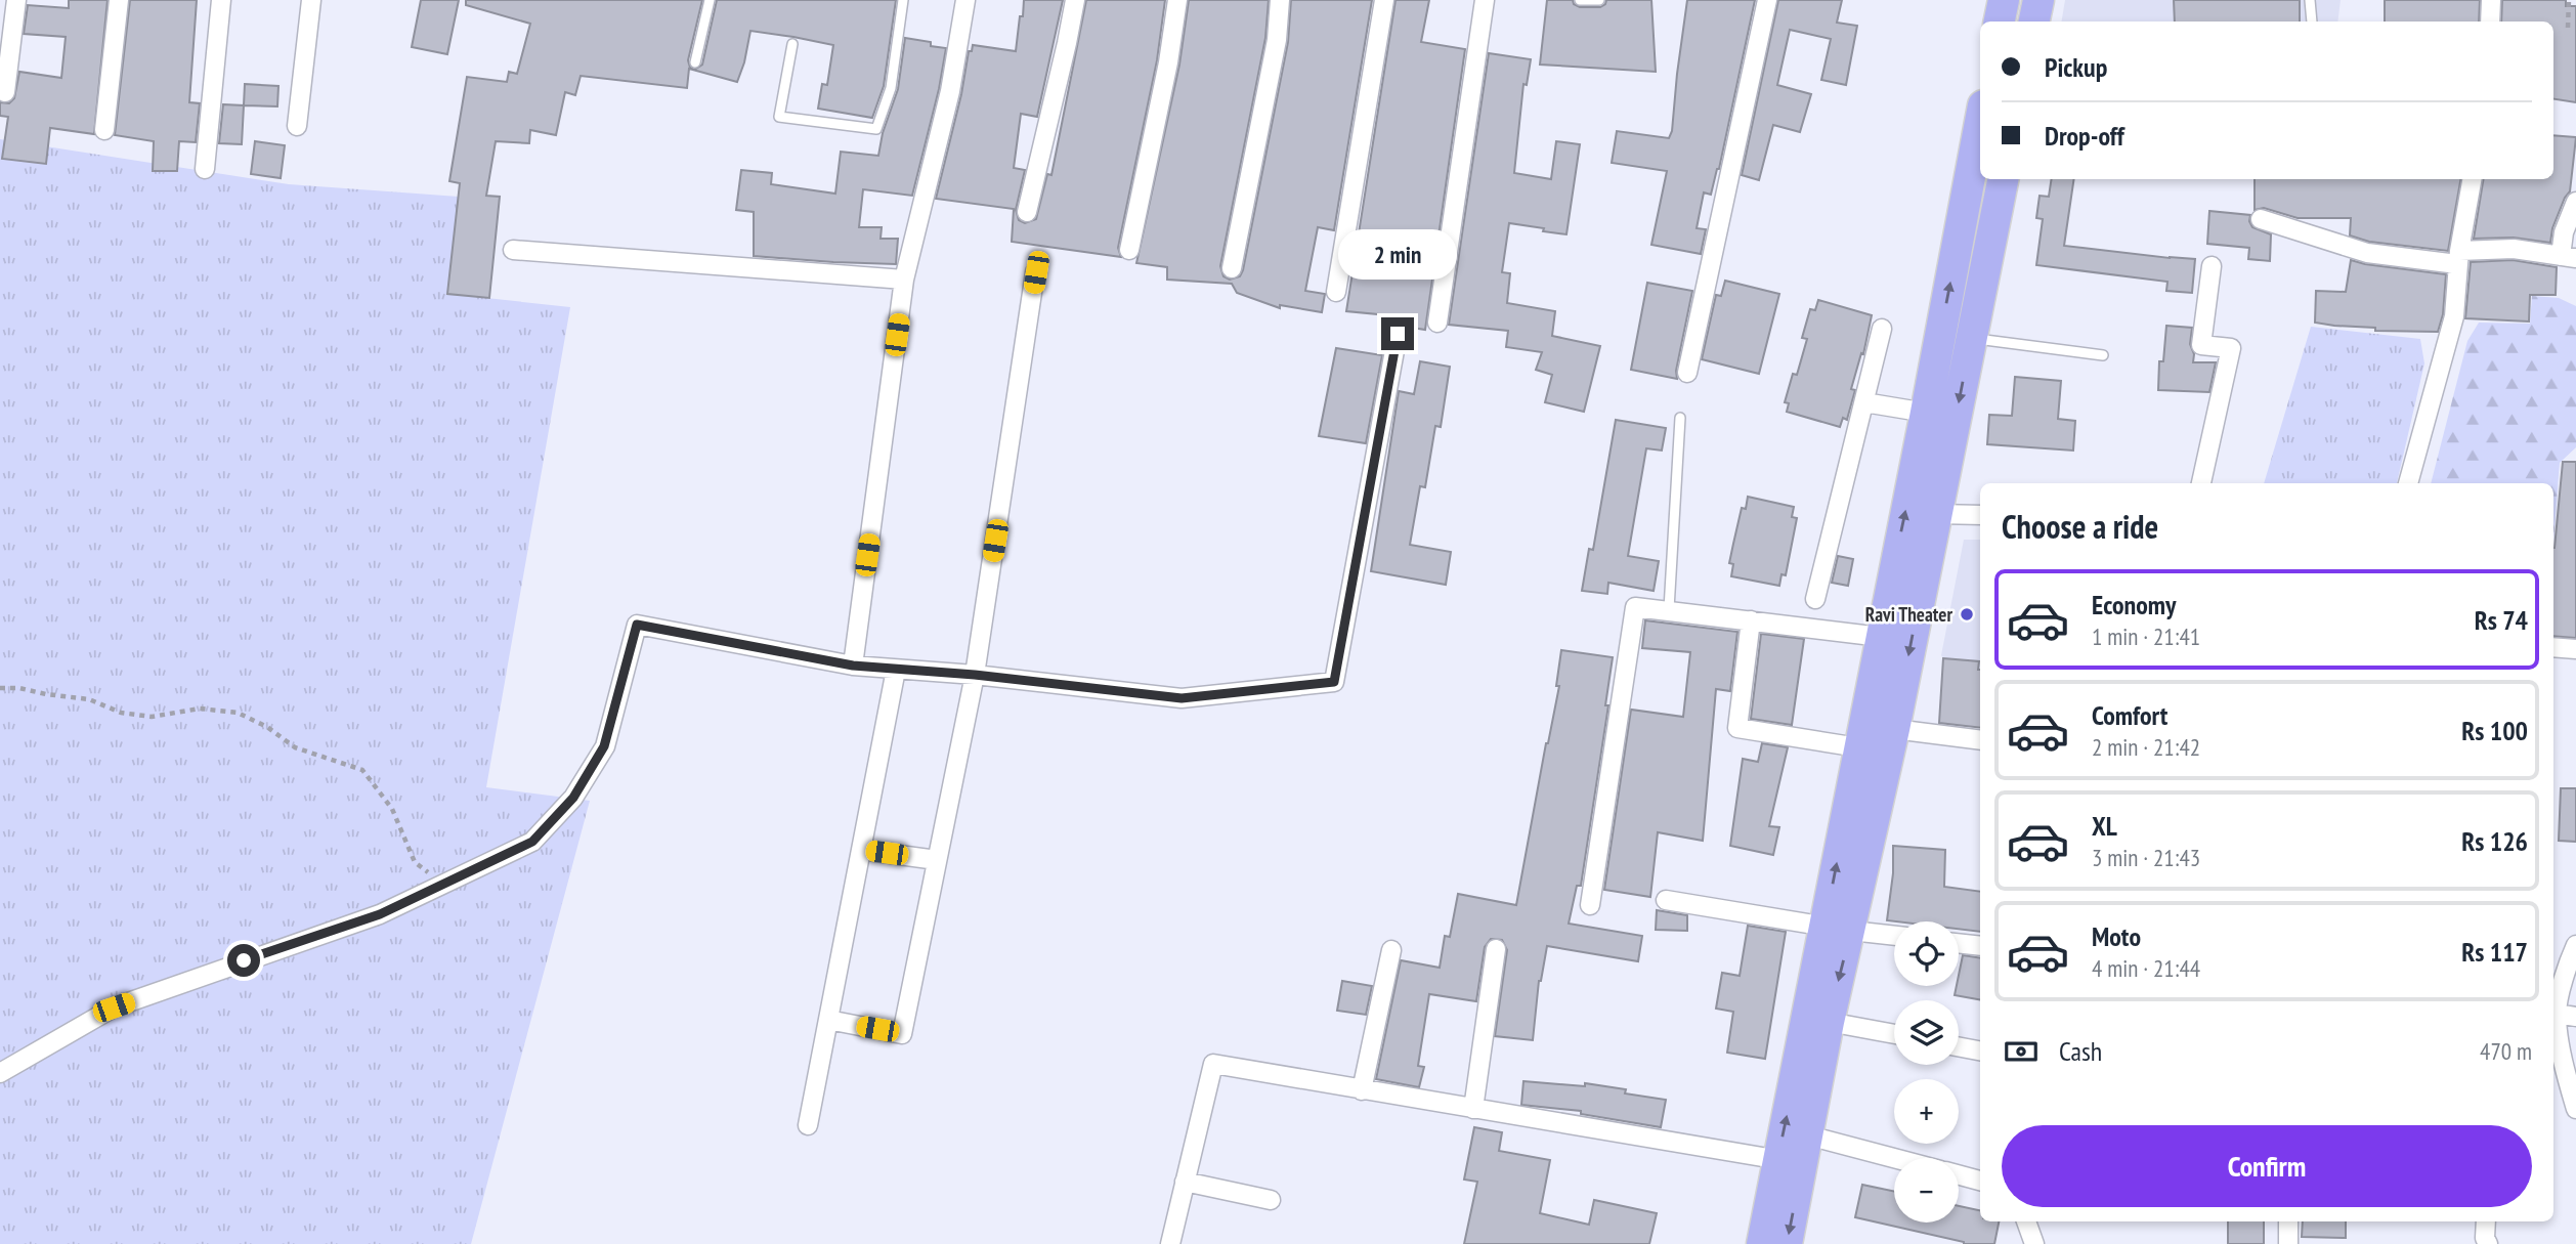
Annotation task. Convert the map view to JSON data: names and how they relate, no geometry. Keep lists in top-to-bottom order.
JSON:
{
  "places": ["Ravi Theater"],
  "page": {
    "banner": ["Pickup", "Drop-off"],
    "bubble": "2 min",
    "heading": "Choose a ride",
    "list": [
      {
        "name": "Economy",
        "note": "1 min · 21:41",
        "value": "Rs 74"
      },
      {
        "name": "Comfort",
        "note": "2 min · 21:42",
        "value": "Rs 100"
      },
      {
        "name": "XL",
        "note": "3 min · 21:43",
        "value": "Rs 126"
      },
      {
        "name": "Moto",
        "note": "4 min · 21:44",
        "value": "Rs 117"
      }
    ],
    "map_buttons": ["+", "−"],
    "pay": ["Cash", "470 m"],
    "buttons": "Confirm"
  }
}
